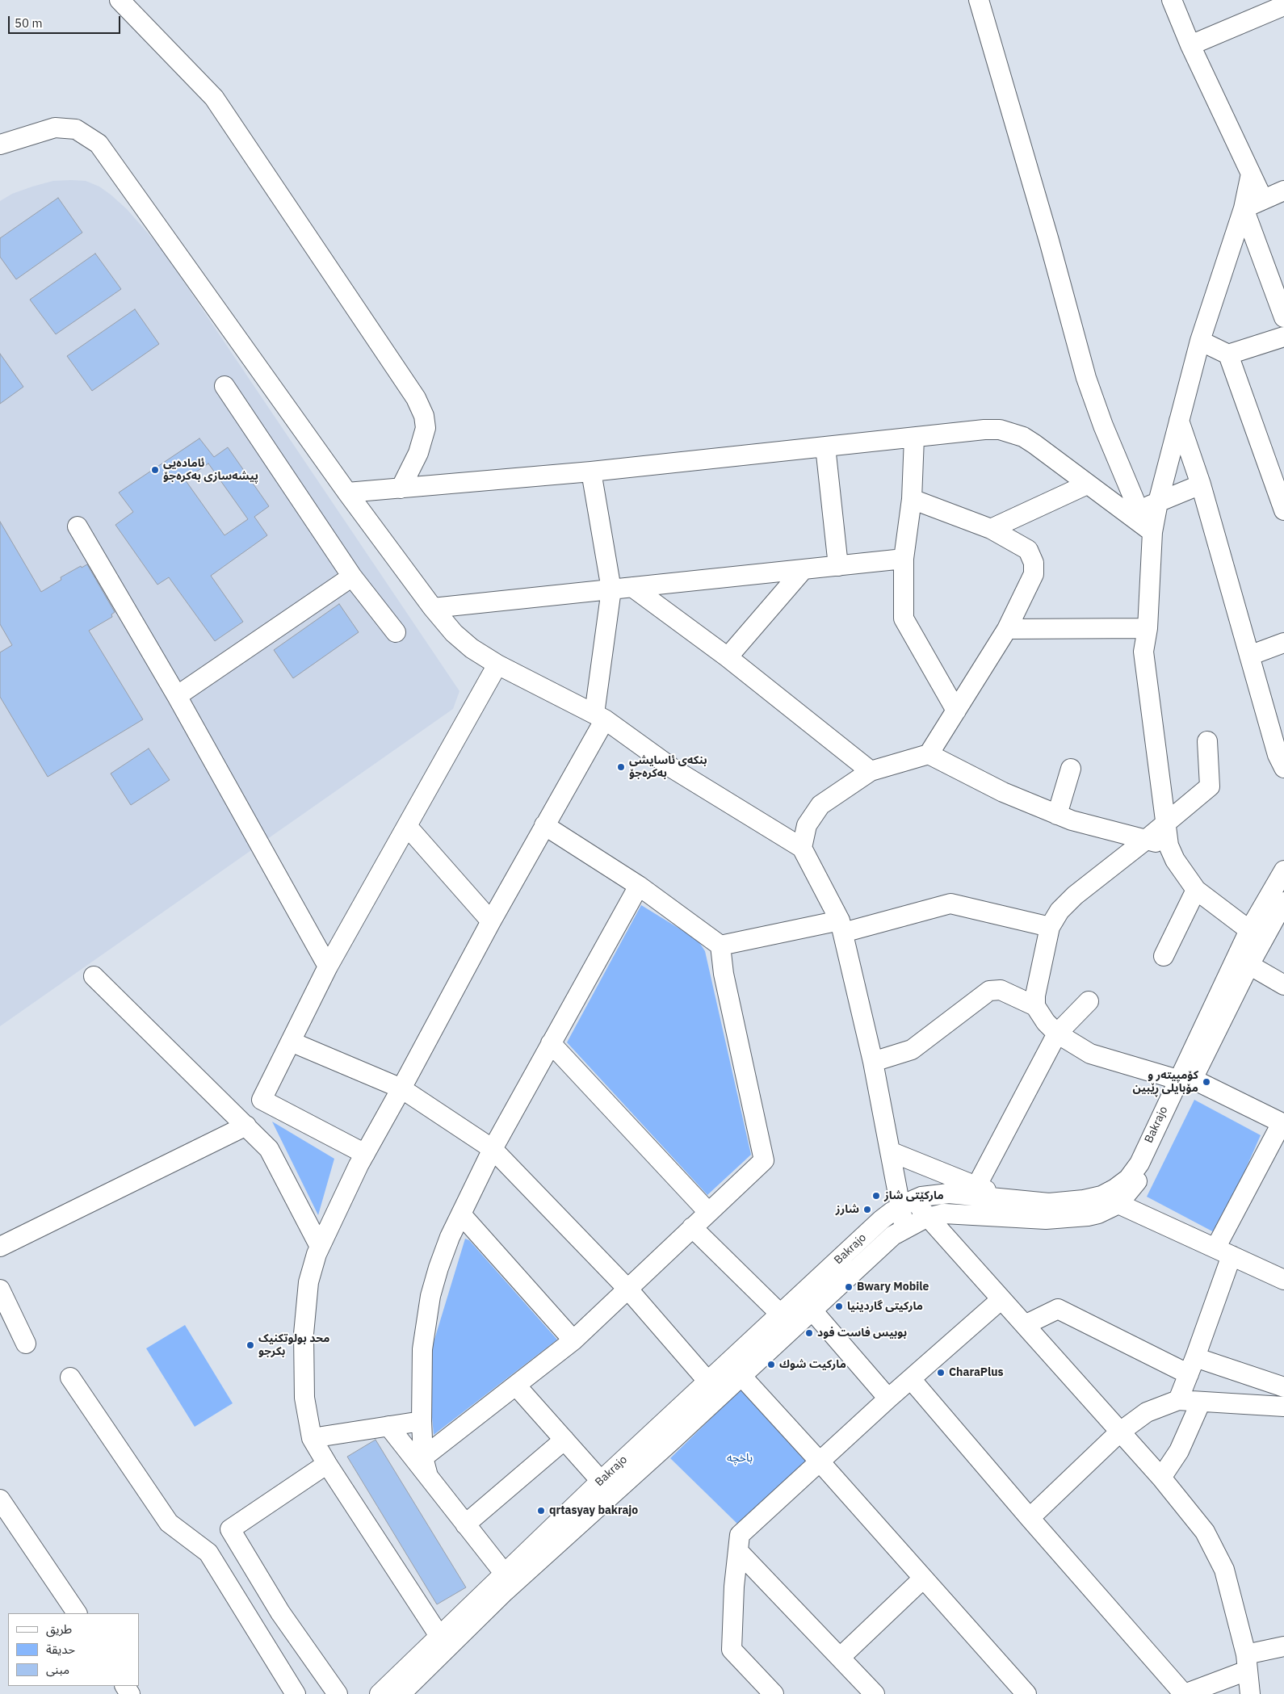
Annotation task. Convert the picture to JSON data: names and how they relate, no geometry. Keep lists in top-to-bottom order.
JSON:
{
  "streets": {
    "street": ["Bakrajo"]
  },
  "parks": ["باخچە"],
  "places": [
    "ئامادەیی پیشەسازی بەکرەجۆ",
    "بنکەی ئاسایشی بەکرەجۆ",
    "کۆمپیتەر و مۆبایلی ڕێبین",
    "مارکێتی شاز",
    "شارز",
    "Bwary Mobile",
    "مارکیتی گاردینیا",
    "بوبيس فاست فود",
    "محد بولوتکنیک بکرجو",
    "ماركيت شوك",
    "CharaPlus",
    "qrtasyay bakrajo"
  ],
  "legend": ["طريق", "حديقة", "مبنى"],
  "scale_bar": "50 m"
}
